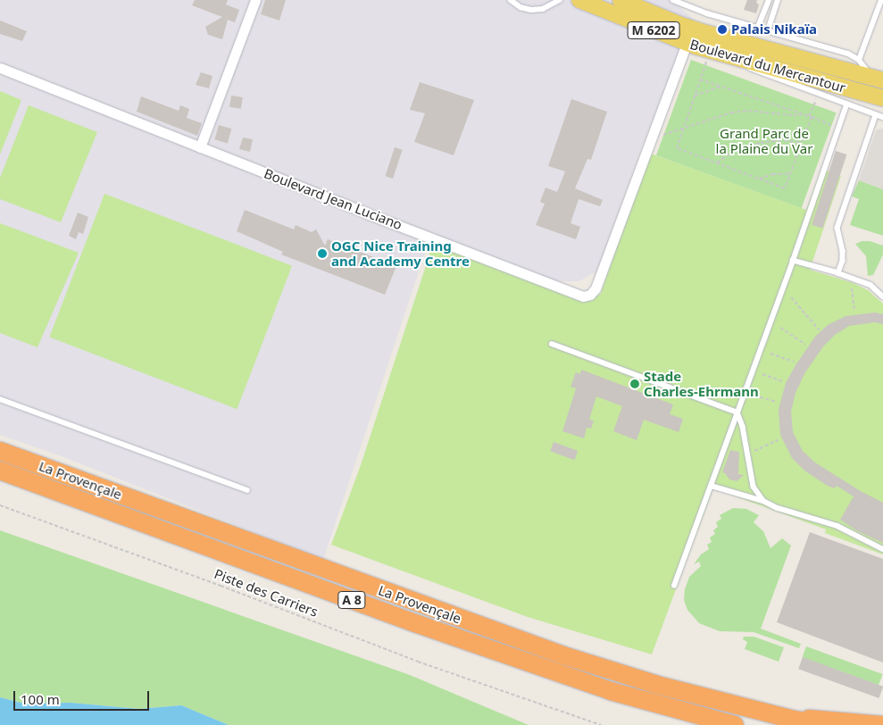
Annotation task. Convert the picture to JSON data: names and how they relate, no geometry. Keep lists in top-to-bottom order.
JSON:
{
  "streets": {
    "highway": ["La Provençale", "A 8"],
    "main road": ["M 6202", "Boulevard du Mercantour"],
    "street": ["Boulevard Jean Luciano"],
    "path": ["Piste des Carriers"]
  },
  "crossings": [
    ["Boulevard du Mercantour", "Boulevard Jean Luciano"]
  ],
  "parks": ["Grand Parc de la Plaine du Var"],
  "places": ["Palais Nikaïa", "OGC Nice Training and Academy Centre", "Stade Charles-Ehrmann"],
  "scale_bar": "100 m"
}
